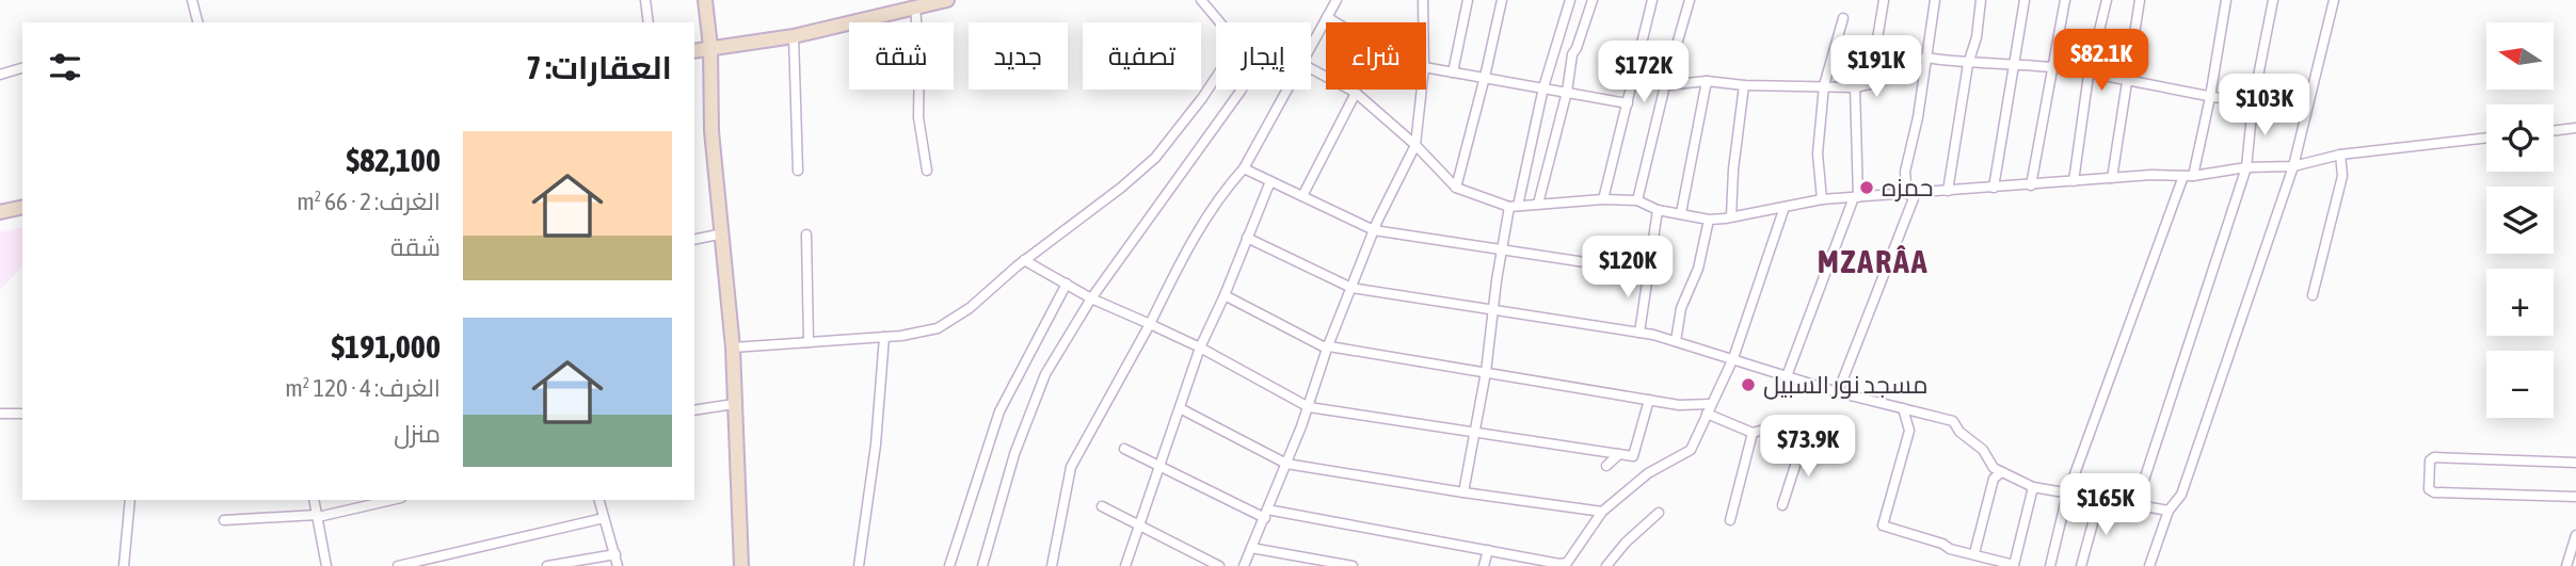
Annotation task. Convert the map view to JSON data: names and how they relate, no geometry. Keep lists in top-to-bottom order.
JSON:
{
  "districts": ["MZARÂA"],
  "places": ["حمزه", "مسجد نور السبيل"],
  "north": "left",
  "page": {
    "map_buttons": ["+", "−"],
    "chip": [
      "شراء",
      "إيجار",
      "تصفية",
      "جديد",
      "شقة"
    ],
    "heading": "العقارات: 7",
    "price": [
      "$82.1K",
      "$191K",
      "$172K",
      "$103K",
      "$120K",
      "$73.9K",
      "$165K"
    ],
    "list": [
      {
        "name": "$82,100",
        "note": "الغرف: 2 · 66 m² · شقة"
      },
      {
        "name": "$191,000",
        "note": "الغرف: 4 · 120 m² · منزل"
      }
    ]
  }
}
